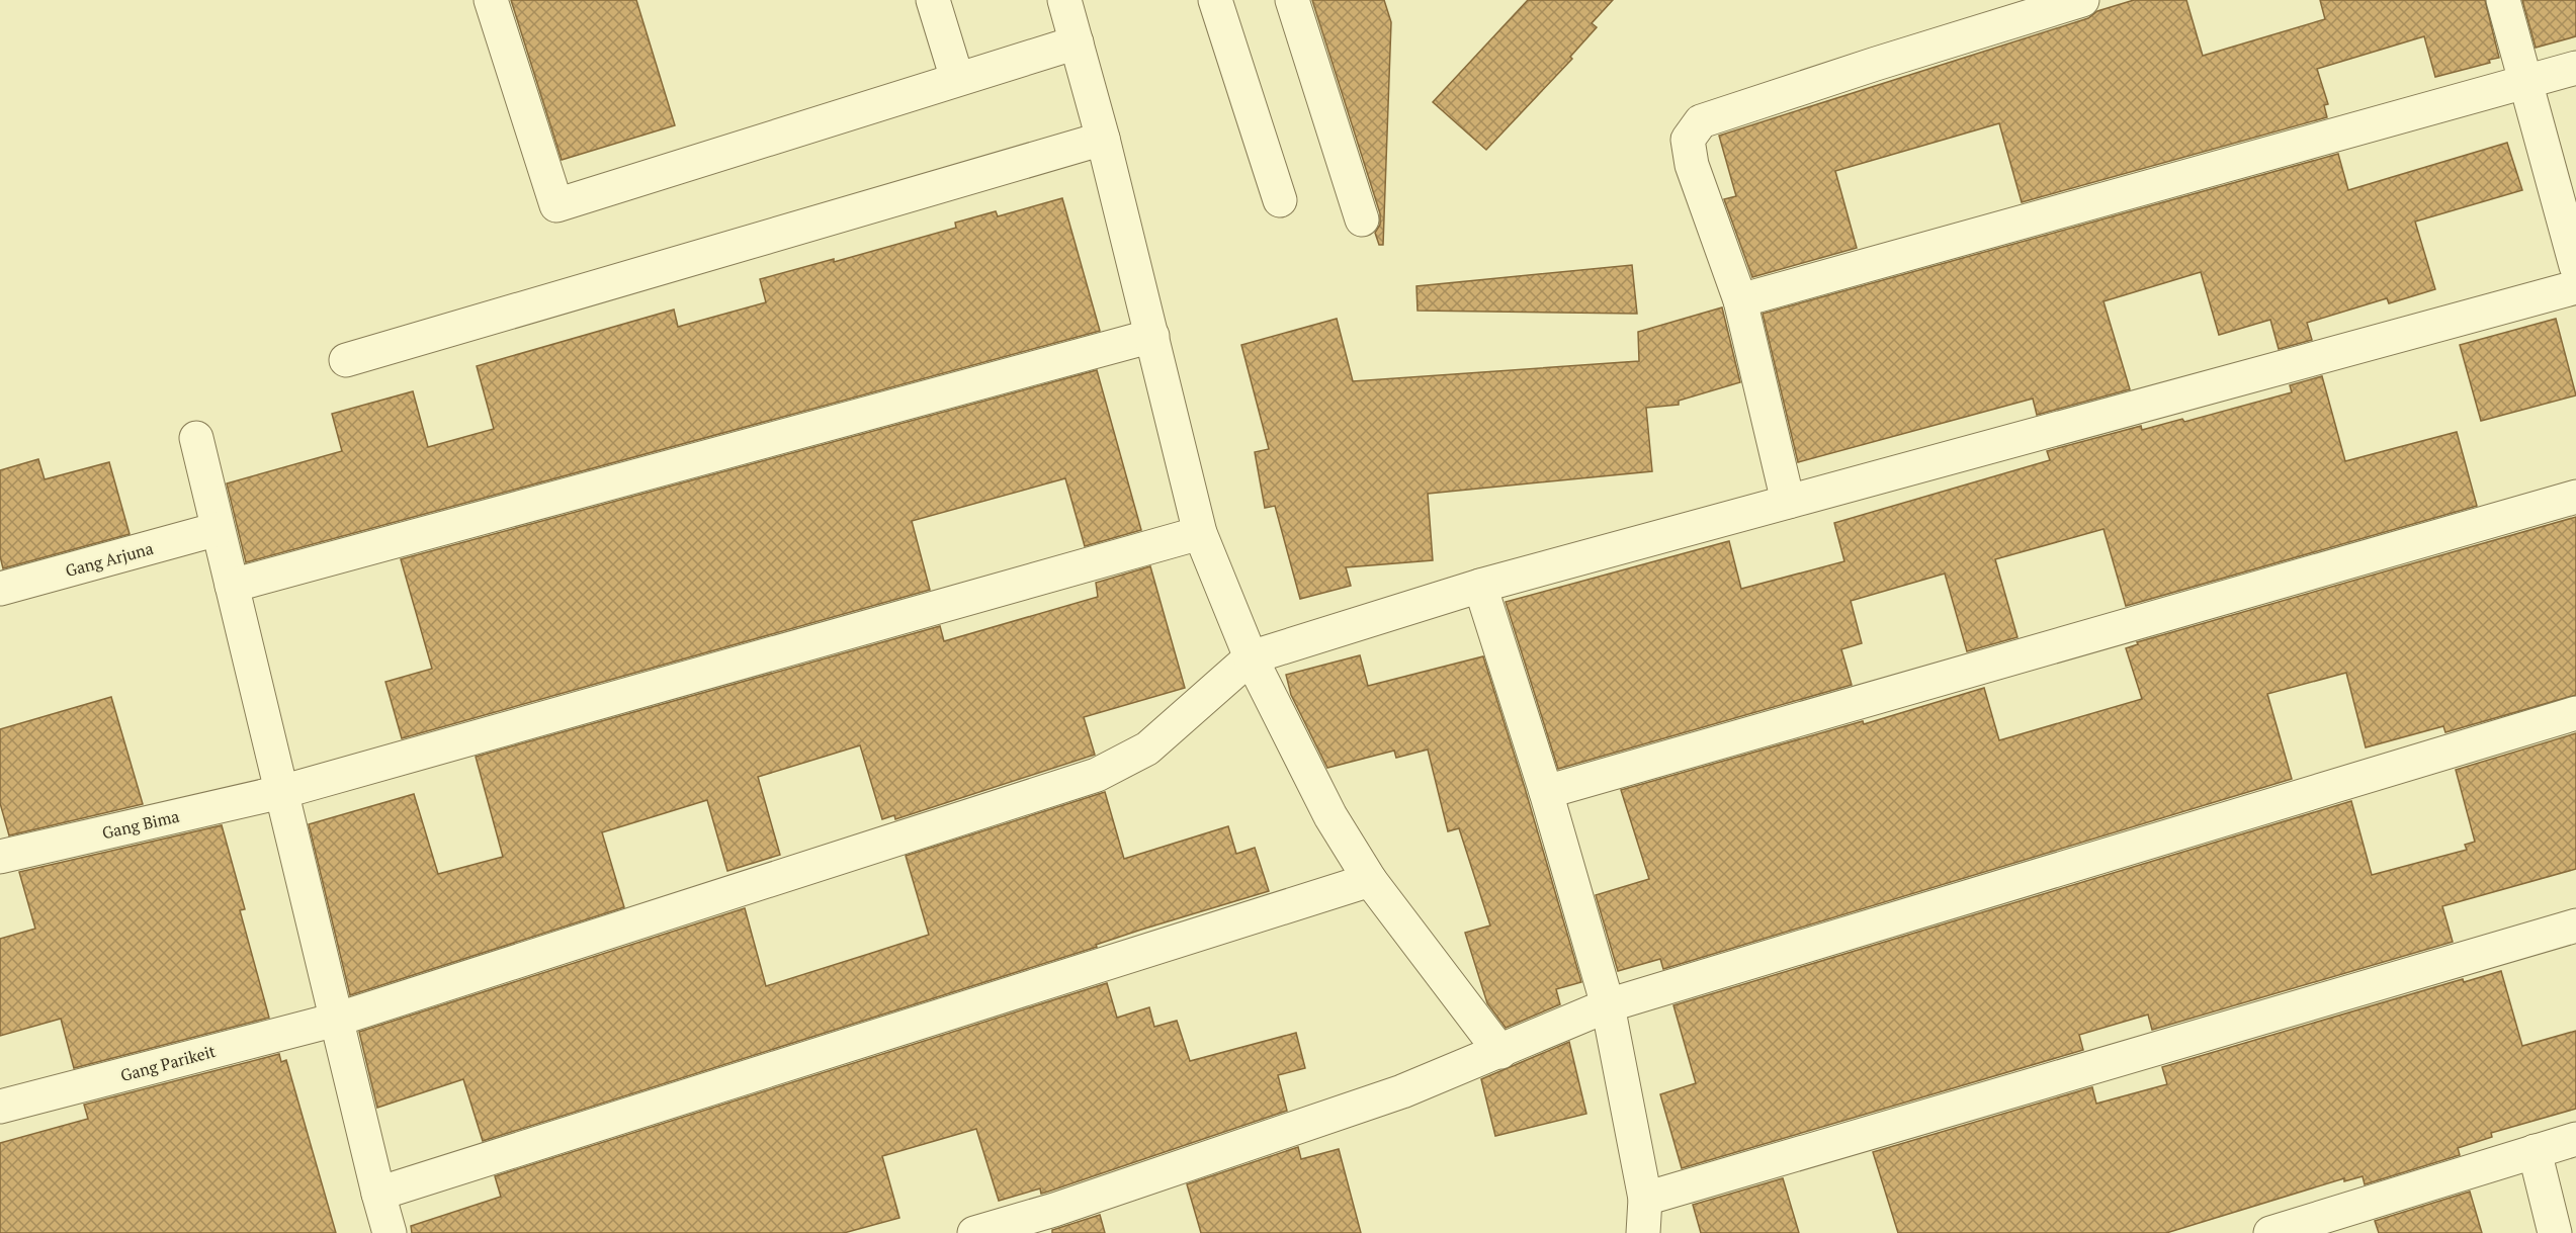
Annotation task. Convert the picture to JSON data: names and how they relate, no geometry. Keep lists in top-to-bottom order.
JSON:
{
  "streets": {
    "street": ["Gang Arjuna", "Gang Bima", "Gang Parikeit"]
  }
}
